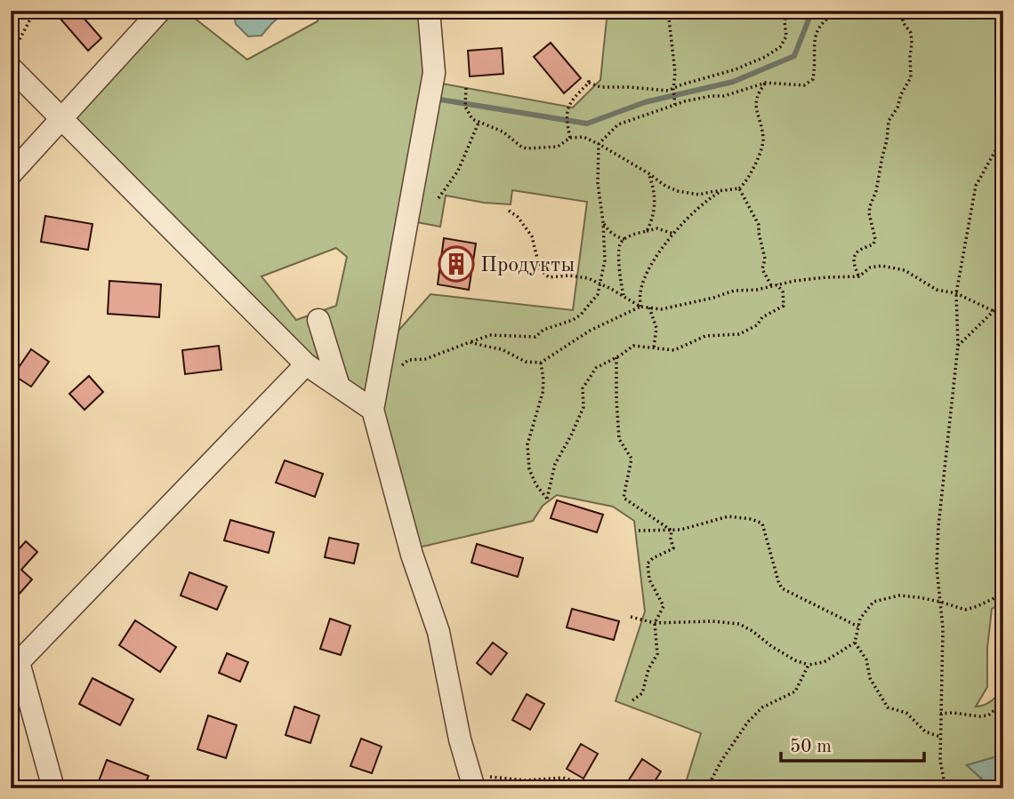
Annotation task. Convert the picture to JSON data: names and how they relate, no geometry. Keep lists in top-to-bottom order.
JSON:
{
  "places": {
    "building": ["Продукты"]
  },
  "scale_bar": "50 m"
}
